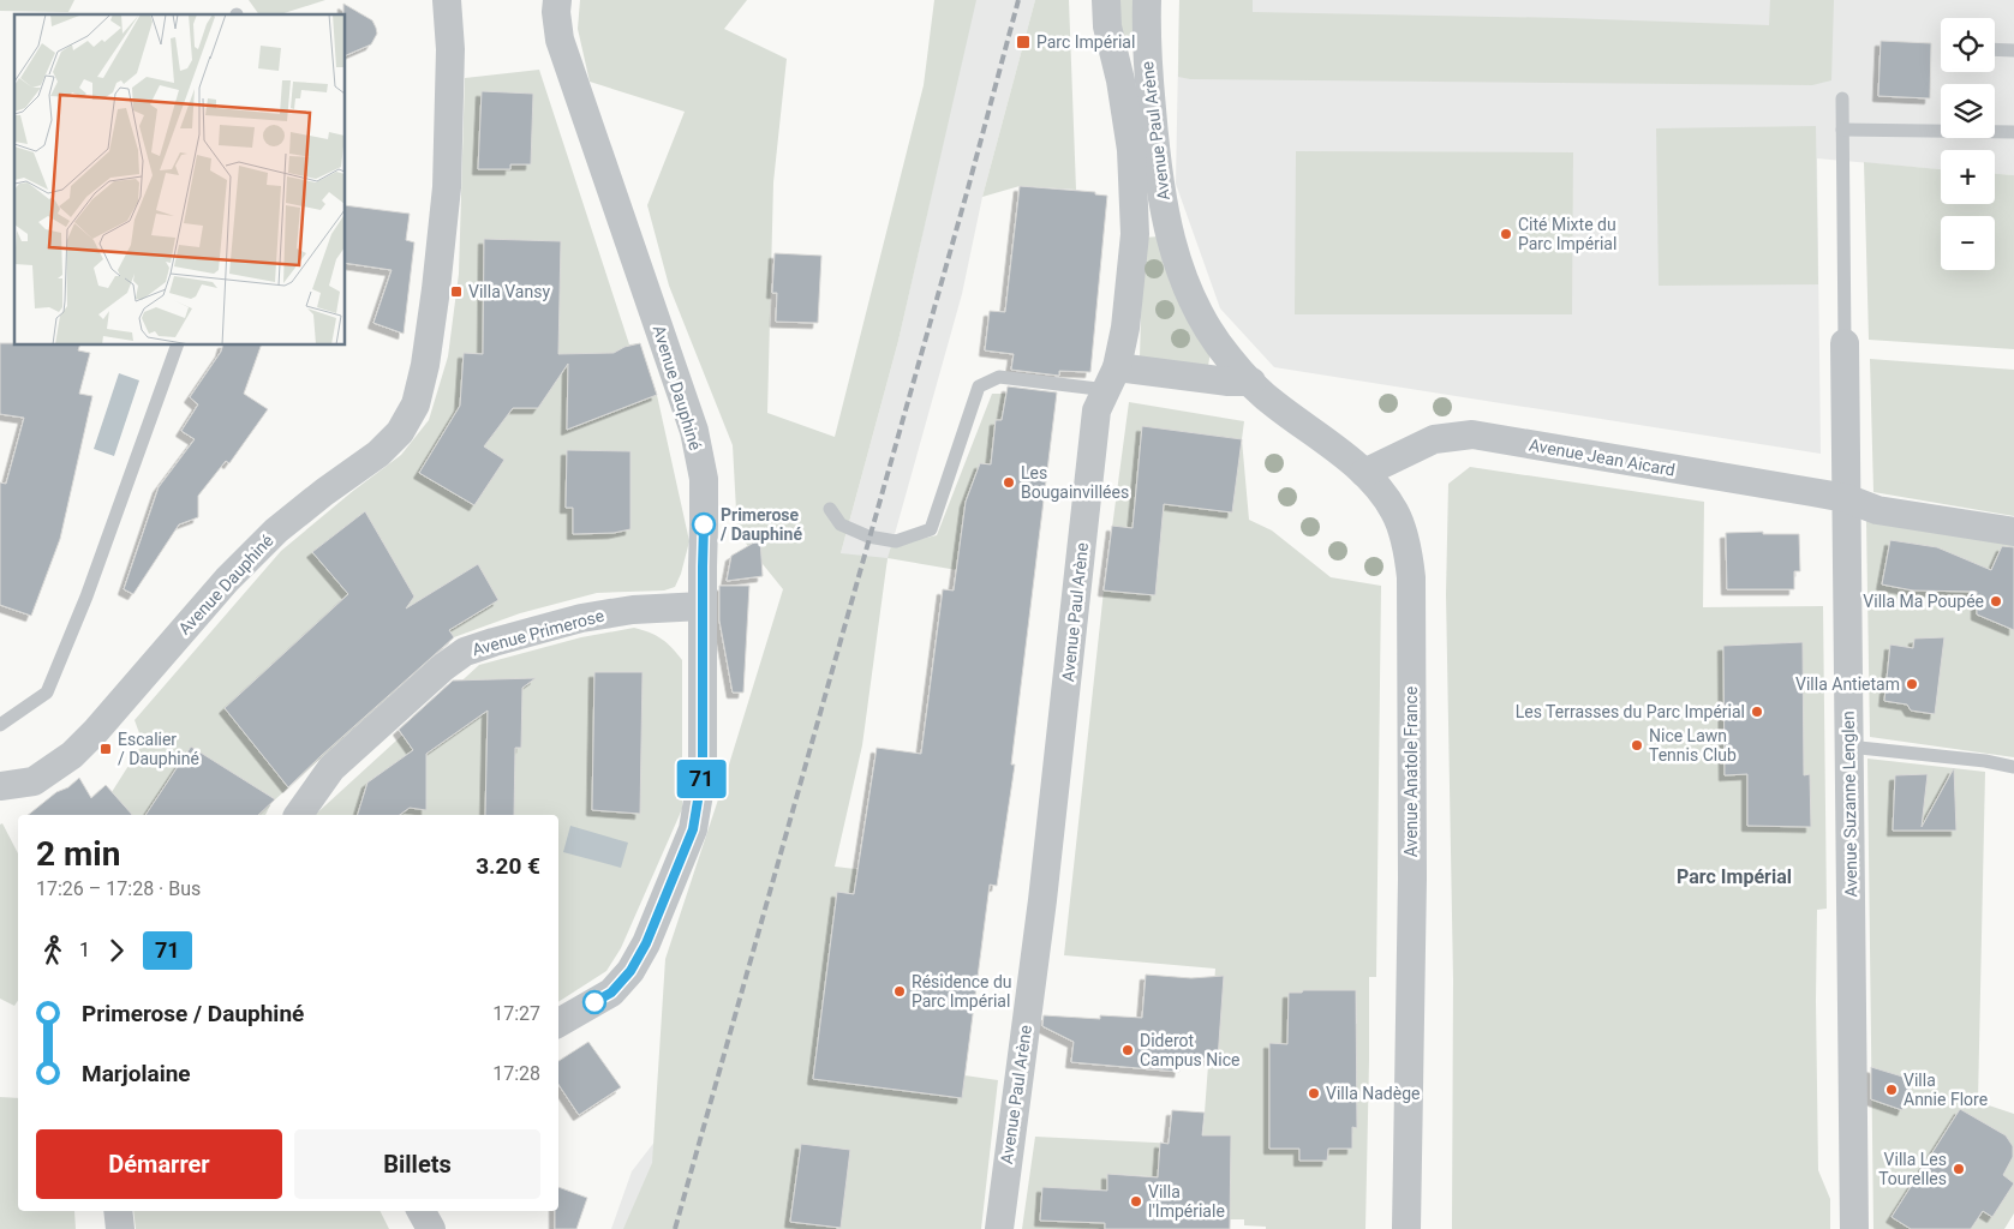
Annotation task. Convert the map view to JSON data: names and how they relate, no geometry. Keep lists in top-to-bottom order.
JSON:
{
  "streets": {
    "street": [
      "Avenue Paul Arène",
      "Avenue Dauphiné",
      "Avenue Jean Aicard",
      "Avenue Primerose",
      "Avenue Anatole France",
      "Avenue Suzanne Lenglen"
    ]
  },
  "crossings": [
    ["Avenue Paul Arène", "Avenue Anatole France"],
    ["Avenue Dauphiné", "Avenue Primerose"],
    ["Avenue Jean Aicard", "Avenue Anatole France"],
    ["Avenue Jean Aicard", "Avenue Suzanne Lenglen"]
  ],
  "districts": ["Parc Impérial"],
  "places": {
    "transit": ["Parc Impérial", "Villa Vansy", "Escalier / Dauphiné"],
    "other": [
      "Cité Mixte du Parc Impérial",
      "Les Bougainvillées",
      "Primerose / Dauphiné",
      "Villa Ma Poupée",
      "Villa Antietam",
      "Les Terrasses du Parc Impérial",
      "Nice Lawn Tennis Club",
      "Résidence du Parc Impérial",
      "Diderot Campus Nice",
      "Villa Annie Flore",
      "Villa Nadège",
      "Villa Les Tourelles",
      "Villa l'Impériale"
    ]
  },
  "lines": ["bus line 71"],
  "page": {
    "on_map": "71",
    "map_buttons": ["+", "−"],
    "heading": ["2 min", "17:26 – 17:28 · Bus", "3.20 €"],
    "legs": ["1", "71"],
    "list": [
      {
        "name": "Primerose / Dauphiné",
        "value": "17:27"
      },
      {
        "name": "Marjolaine",
        "value": "17:28"
      }
    ],
    "buttons": ["Démarrer", "Billets"]
  }
}
